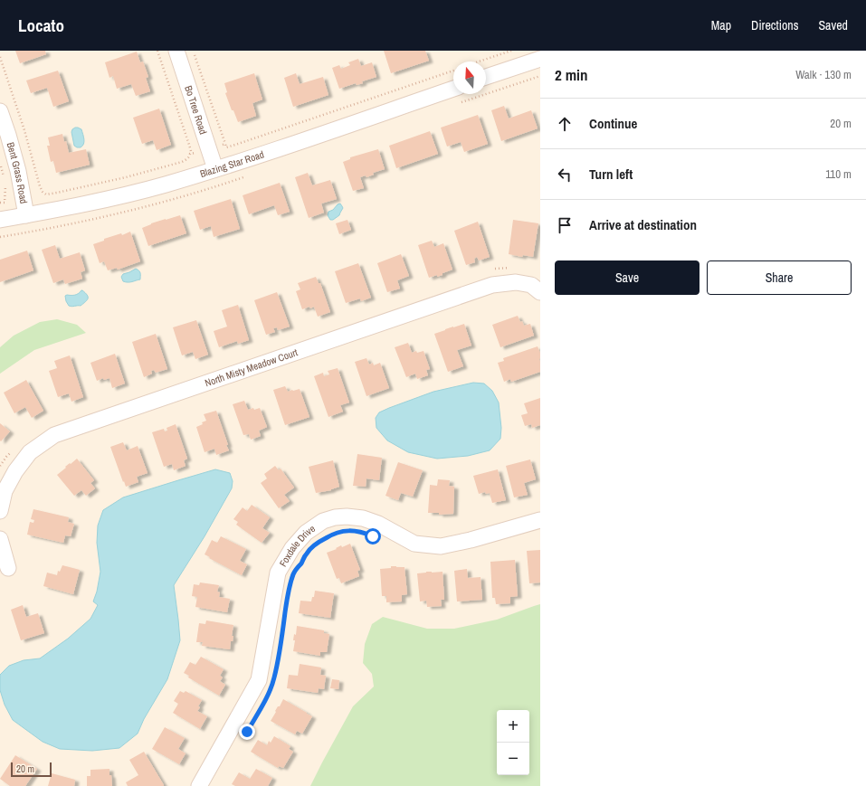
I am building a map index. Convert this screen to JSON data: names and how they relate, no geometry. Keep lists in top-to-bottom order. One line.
{"streets":{"street":["Bo Tree Road","Blazing Star Road","Bent Grass Road","North Misty Meadow Court","Foxdale Drive"]},"crossings":[["Bo Tree Road","Blazing Star Road"],["Blazing Star Road","Bent Grass Road"]],"scale_bar":"20 m","north":"top","page":{"header":"Locato","nav":["Map","Directions","Saved"],"heading":["2 min","Walk · 130 m"],"list":[["Continue","20 m"],["Turn left","110 m"],"Arrive at destination"],"buttons":["Save","Share"],"map_buttons":["+","−"],"scale":"20 m"}}
